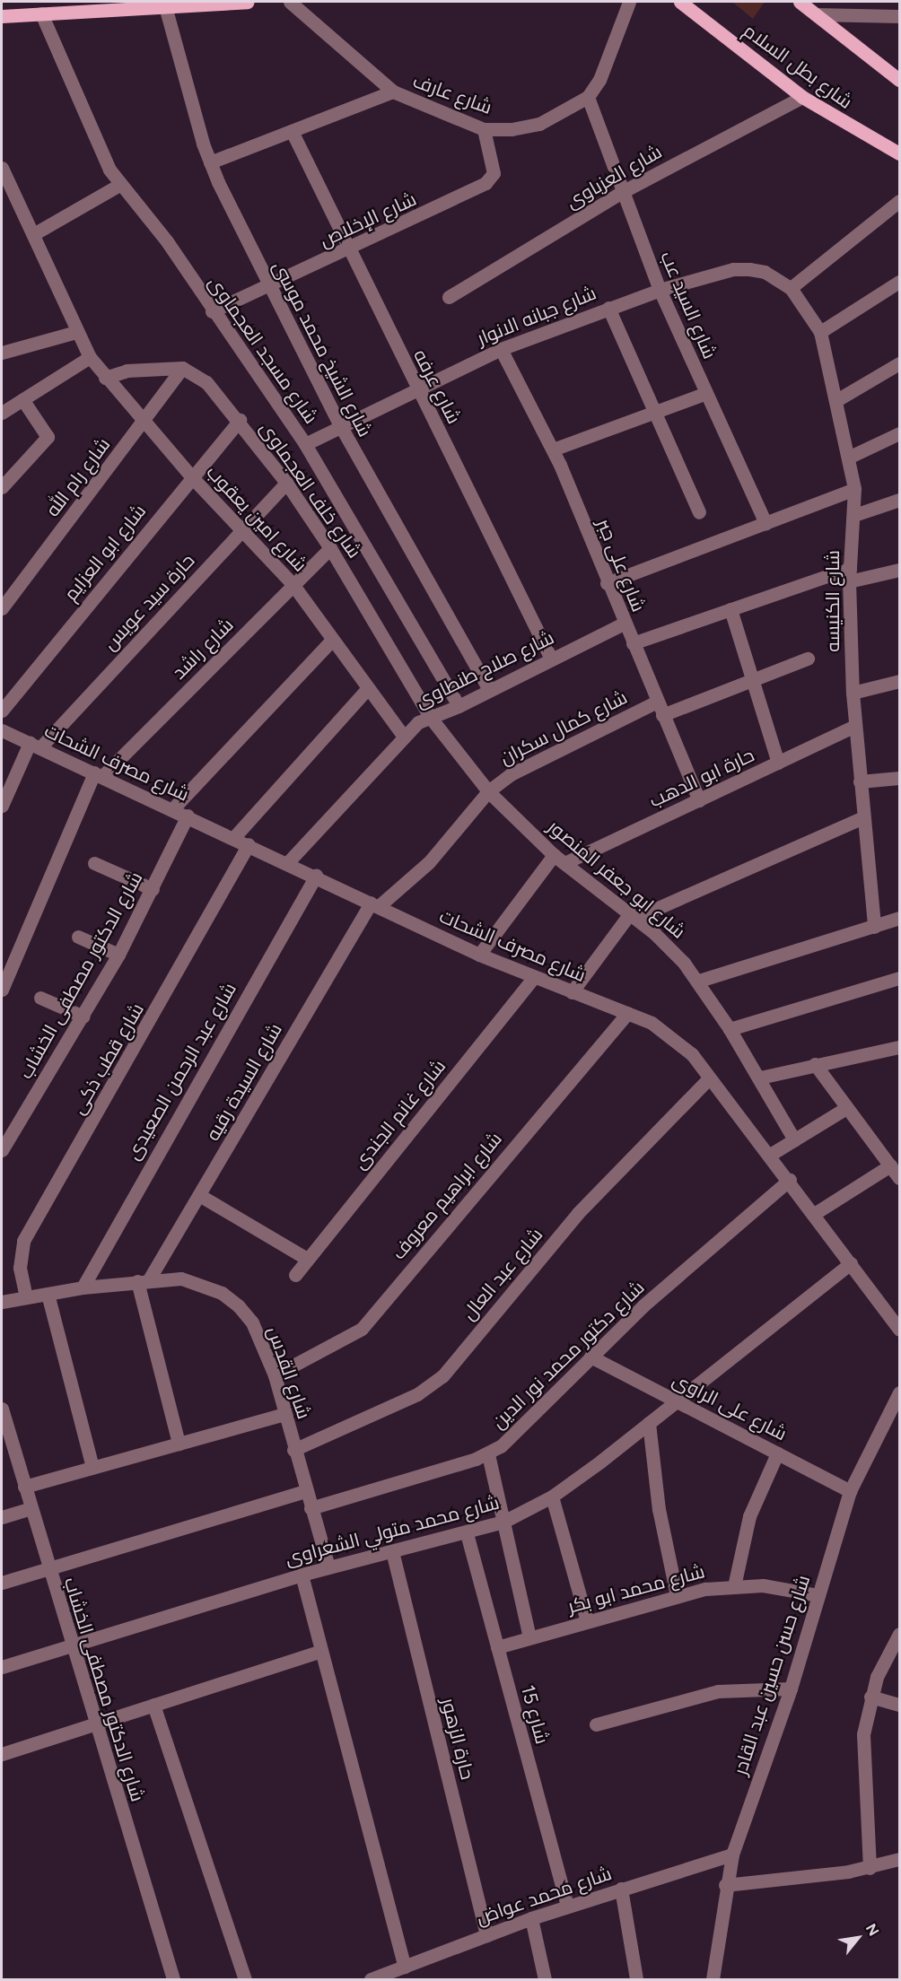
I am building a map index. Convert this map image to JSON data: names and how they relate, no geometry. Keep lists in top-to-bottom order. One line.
{"streets":{"main road":["شارع بطل السلام"],"street":["شارع عارف","شارع العزباوى","شارع الإخلاص","شارع السيد عب","شارع جبانه الانوار","شارع الشيخ محمد موسى","شارع مسجد العجماوى","شارع عرفه","شارع رام الله","شارع خلف العجماوى","شارع امين يعقوب","شارع ابو العزايم","شارع على جبر","شارع الكنيسه","حارة سيد عويس","شارع راشد","شارع صلاح طنطاوى","شارع كمال سكران","شارع مصرف الشحات","حارة ابو الدهب","شارع ابو جعفر المنصور","شارع الدكتور مصطفى الخشاب","شارع قطب ذكى","شارع عبد الرحمن الصعيدى","شارع السيدة رقيه","شارع غانم الجندى","شارع ابراهيم معروف","شارع عبد العال","شارع دكتور محمد نور الدين","شارع القدس","شارع على الراوى","شارع محمد متولي الشعراوى","شارع محمد ابو بكر","شارع حسن حسين عبد القادر","شارع 15","حارة الزهور","شارع محمد عواض"]},"crossings":[["شارع بطل السلام","شارع العزباوى"],["شارع عارف","شارع الإخلاص"],["شارع عارف","شارع السيد عب"],["شارع العزباوى","شارع السيد عب"],["شارع الإخلاص","شارع الشيخ محمد موسى"],["شارع الإخلاص","شارع مسجد العجماوى"],["شارع الإخلاص","شارع عرفه"],["شارع السيد عب","شارع جبانه الانوار"],["شارع جبانه الانوار","شارع الشيخ محمد موسى"],["شارع جبانه الانوار","شارع مسجد العجماوى"],["شارع جبانه الانوار","شارع عرفه"],["شارع جبانه الانوار","شارع على جبر"],["شارع جبانه الانوار","شارع الكنيسه"],["شارع الشيخ محمد موسى","شارع صلاح طنطاوى"],["شارع مسجد العجماوى","شارع صلاح طنطاوى"],["شارع عرفه","شارع صلاح طنطاوى"],["شارع رام الله","شارع خلف العجماوى"],["شارع رام الله","شارع امين يعقوب"],["شارع خلف العجماوى","شارع ابو العزايم"],["شارع خلف العجماوى","حارة سيد عويس"],["شارع خلف العجماوى","شارع راشد"],["شارع خلف العجماوى","شارع صلاح طنطاوى"],["شارع خلف العجماوى","شارع ابو جعفر المنصور"],["شارع امين يعقوب","شارع ابو العزايم"],["شارع امين يعقوب","حارة سيد عويس"],["شارع امين يعقوب","شارع راشد"],["شارع امين يعقوب","شارع صلاح طنطاوى"],["شارع على جبر","شارع صلاح طنطاوى"],["شارع على جبر","شارع كمال سكران"],["شارع على جبر","حارة ابو الدهب"],["شارع الكنيسه","حارة ابو الدهب"],["حارة سيد عويس","شارع مصرف الشحات"],["شارع راشد","شارع مصرف الشحات"],["شارع صلاح طنطاوى","شارع مصرف الشحات"],["شارع صلاح طنطاوى","شارع ابو جعفر المنصور"],["شارع كمال سكران","شارع مصرف الشحات"],["شارع كمال سكران","شارع ابو جعفر المنصور"],["شارع كمال سكران","شارع السيدة رقيه"],["شارع مصرف الشحات","شارع الدكتور مصطفى الخشاب"],["شارع مصرف الشحات","شارع قطب ذكى"],["شارع مصرف الشحات","شارع عبد الرحمن الصعيدى"],["شارع مصرف الشحات","شارع السيدة رقيه"],["شارع مصرف الشحات","شارع غانم الجندى"],["شارع مصرف الشحات","شارع ابراهيم معروف"],["شارع مصرف الشحات","شارع عبد العال"],["شارع مصرف الشحات","شارع دكتور محمد نور الدين"],["شارع مصرف الشحات","شارع محمد متولي الشعراوى"],["حارة ابو الدهب","شارع ابو جعفر المنصور"],["شارع الدكتور مصطفى الخشاب","شارع محمد متولي الشعراوى"],["شارع قطب ذكى","شارع القدس"],["شارع عبد الرحمن الصعيدى","شارع القدس"],["شارع السيدة رقيه","شارع القدس"],["شارع ابراهيم معروف","شارع القدس"],["شارع عبد العال","شارع القدس"],["شارع دكتور محمد نور الدين","شارع القدس"],["شارع دكتور محمد نور الدين","شارع على الراوى"],["شارع القدس","شارع محمد متولي الشعراوى"],["شارع على الراوى","شارع محمد متولي الشعراوى"],["شارع على الراوى","شارع حسن حسين عبد القادر"],["شارع محمد متولي الشعراوى","شارع 15"],["شارع محمد متولي الشعراوى","حارة الزهور"],["شارع محمد ابو بكر","شارع حسن حسين عبد القادر"],["شارع محمد ابو بكر","شارع 15"],["شارع حسن حسين عبد القادر","شارع محمد عواض"],["شارع 15","شارع محمد عواض"],["حارة الزهور","شارع محمد عواض"]],"north":"top right"}
